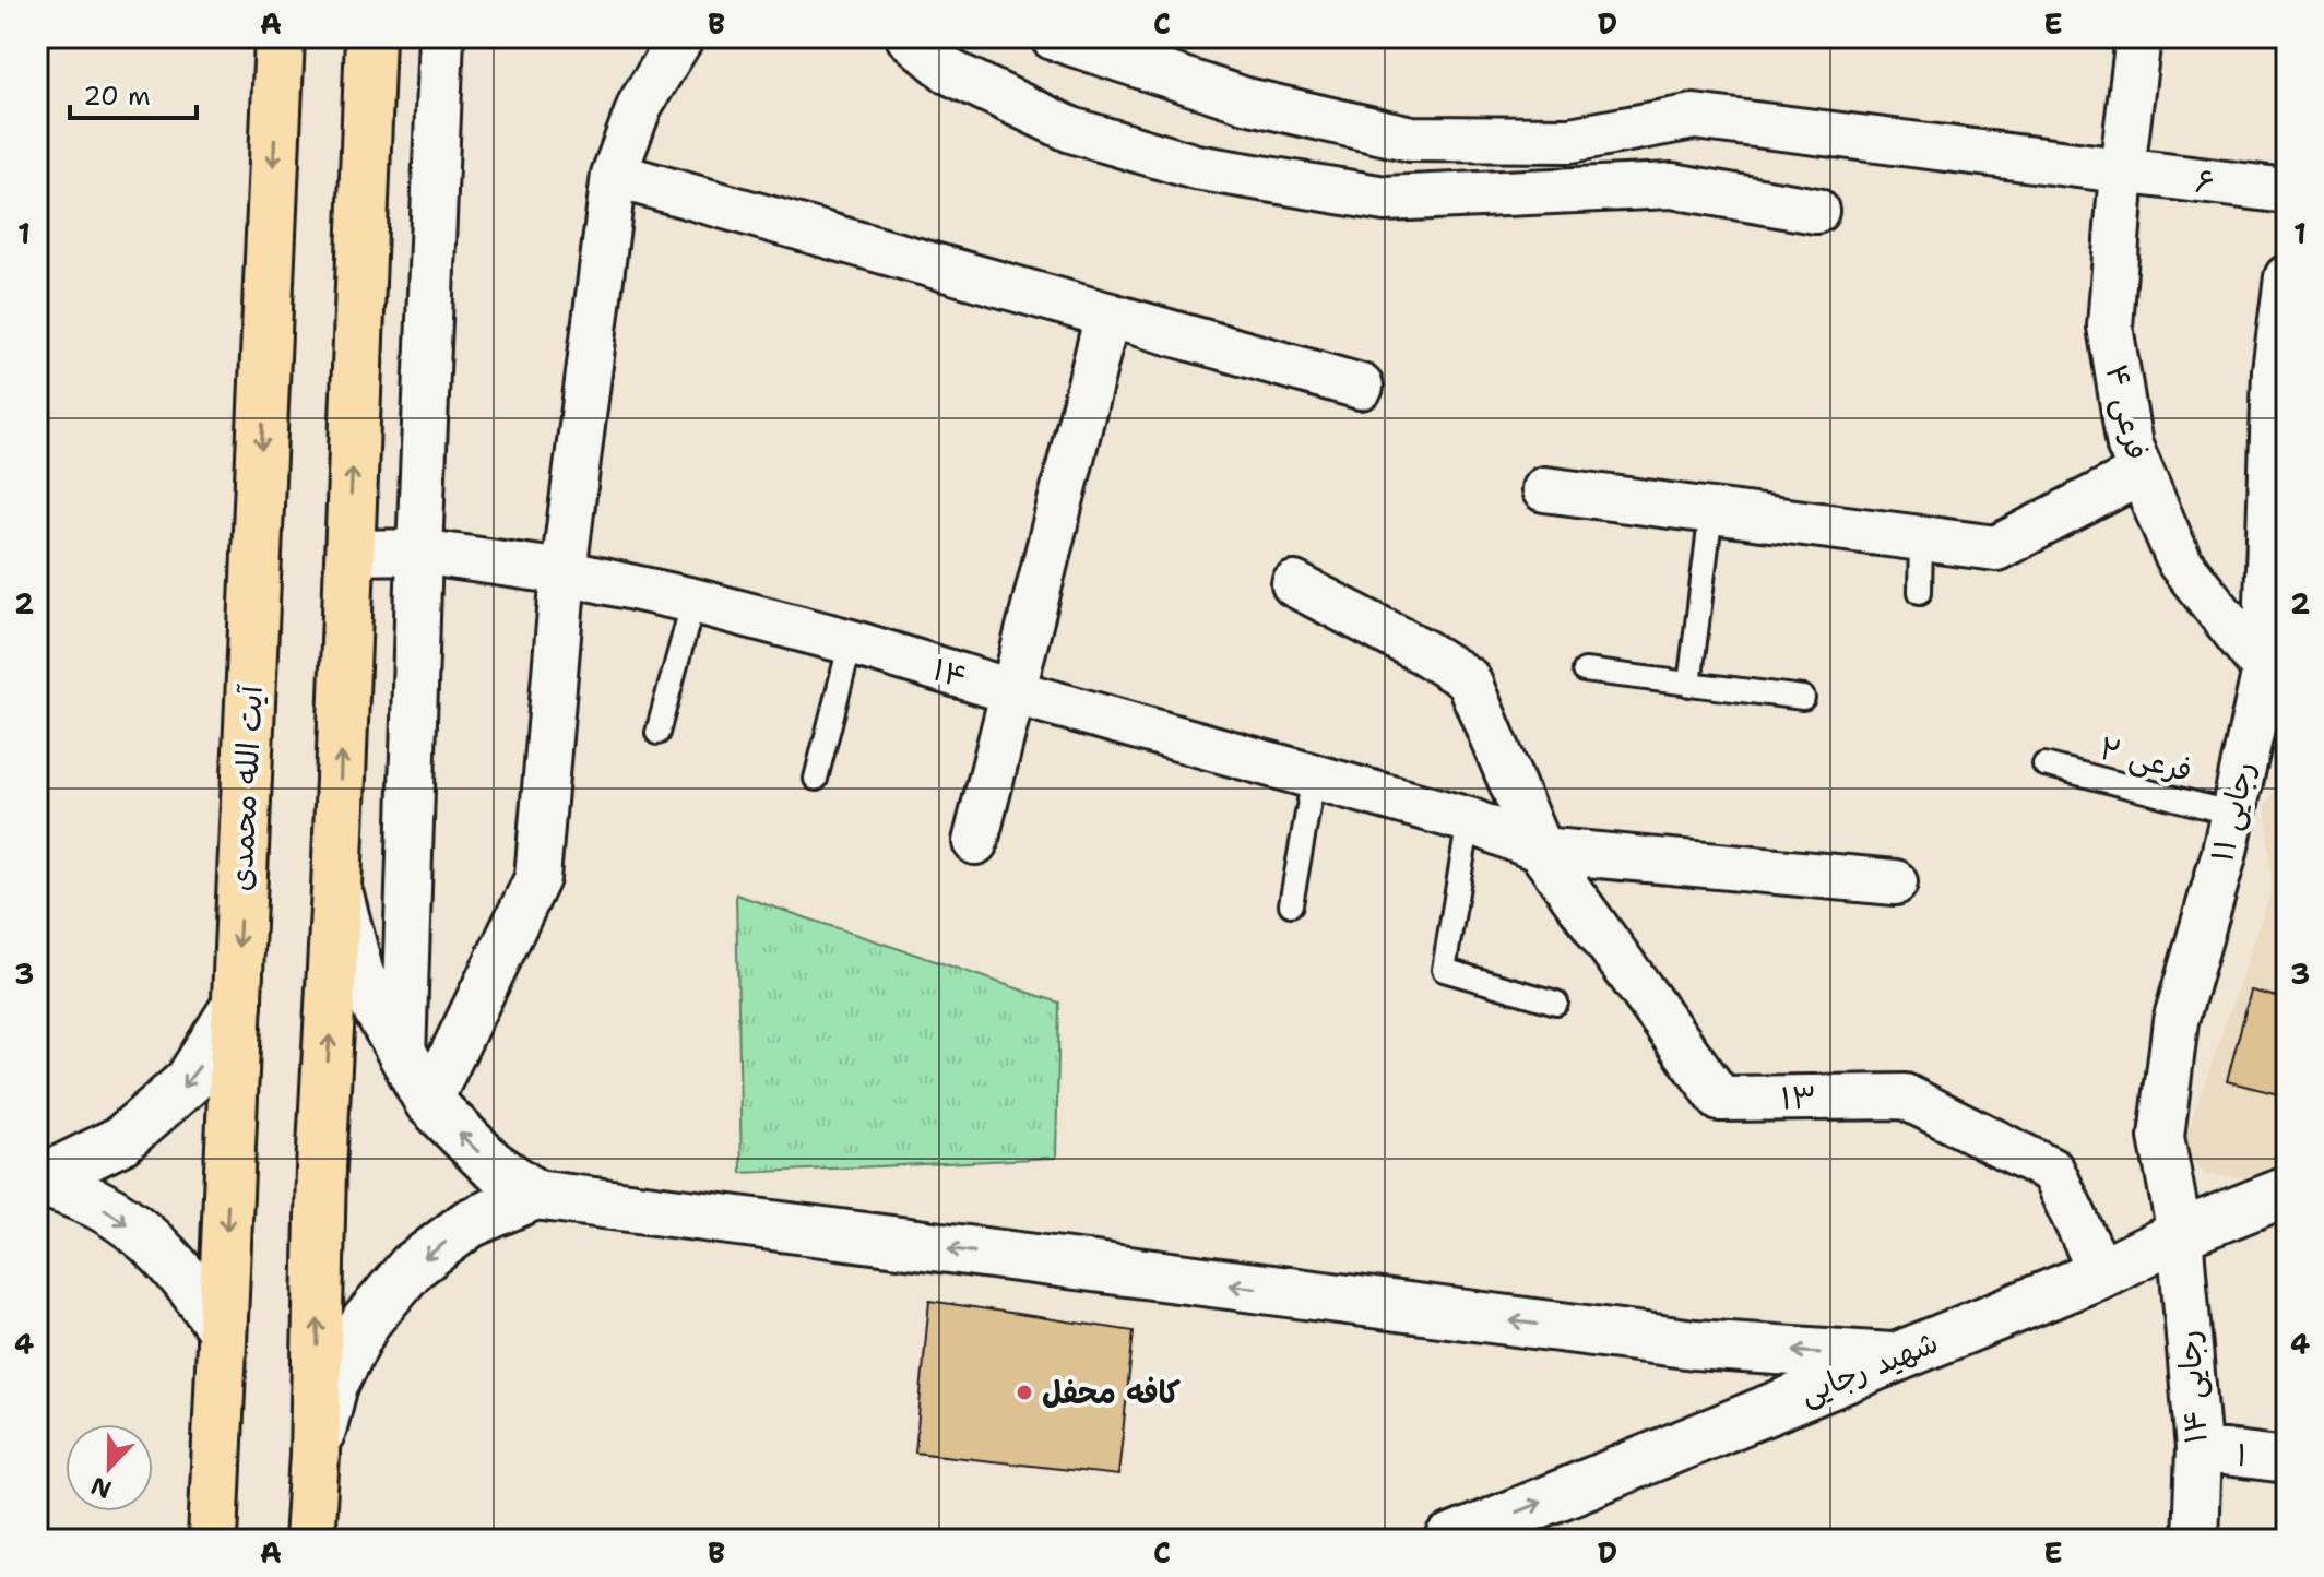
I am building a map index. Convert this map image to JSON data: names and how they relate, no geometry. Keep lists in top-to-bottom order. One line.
{"streets":{"highway":["آیت الله محمدی"],"street":["۶","فرعی ۴","۱۴","رجایی ۱۱","۱۳","شهید رجایی","رجایی ۱۴","۱"],"lane":["فرعی ۲"]},"crossings":[["۶","فرعی ۴"],["فرعی ۴","رجایی ۱۱"],["۱۴","۱۳"],["فرعی ۲","رجایی ۱۱"],["رجایی ۱۱","شهید رجایی"],["رجایی ۱۱","رجایی ۱۴"],["۱۳","شهید رجایی"],["شهید رجایی","رجایی ۱۴"],["رجایی ۱۴","۱"]],"one_way":["شهید رجایی"],"places":["کافه محفل"],"scale_bar":"20 m","north":"bottom","grid":{"columns":["A","B","C","D","E"],"rows":["1","2","3","4"]}}
